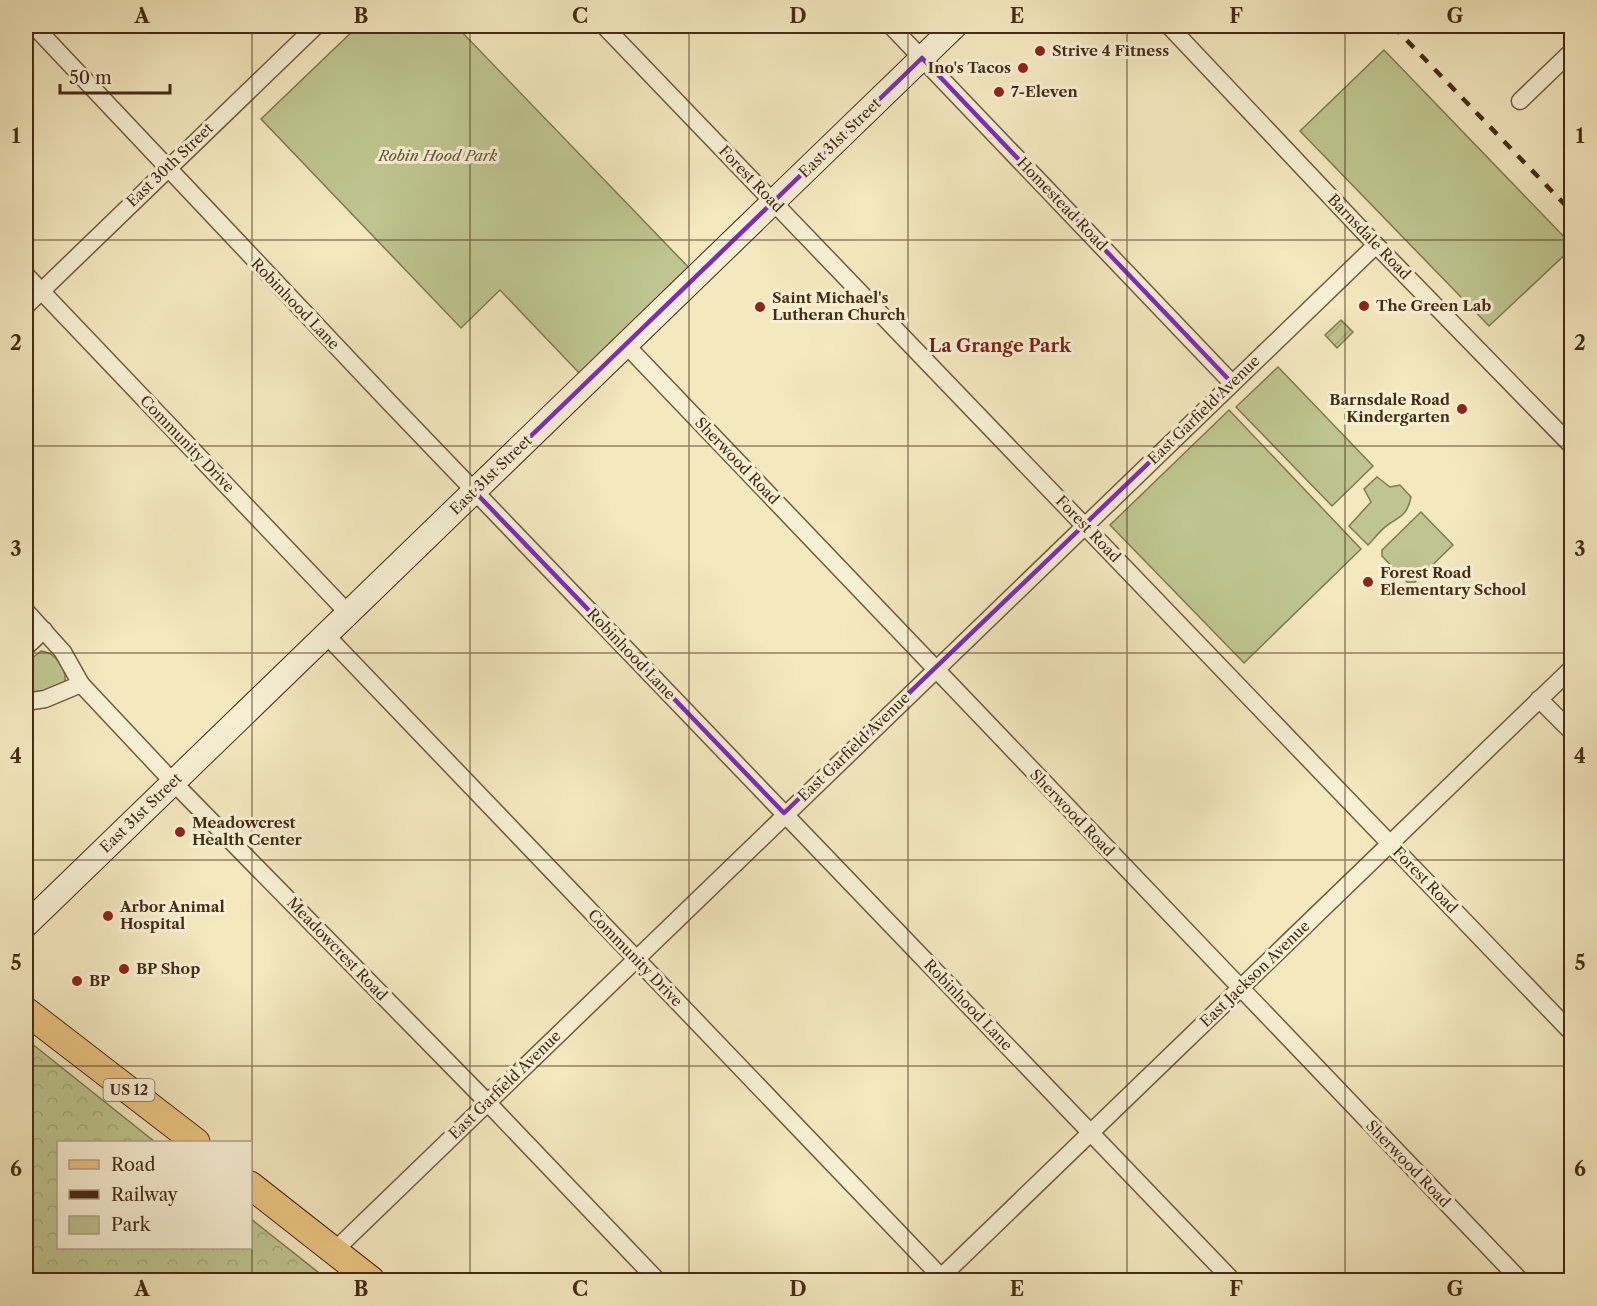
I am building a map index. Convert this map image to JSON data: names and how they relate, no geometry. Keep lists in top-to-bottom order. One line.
{"streets":{"main road":["East 31st Street","US 12"],"street":["East 30th Street","Forest Road","Homestead Road","Barnsdale Road","Robinhood Lane","East Garfield Avenue","Community Drive","Sherwood Road","Meadowcrest Road","East Jackson Avenue"]},"crossings":[["East 31st Street","Forest Road"],["East 31st Street","Homestead Road"],["East 31st Street","Robinhood Lane"],["East 31st Street","Community Drive"],["East 31st Street","Sherwood Road"],["East 31st Street","Meadowcrest Road"],["East 30th Street","Robinhood Lane"],["East 30th Street","Community Drive"],["Forest Road","East Garfield Avenue"],["Forest Road","East Jackson Avenue"],["Homestead Road","East Garfield Avenue"],["Barnsdale Road","East Garfield Avenue"],["Robinhood Lane","East Garfield Avenue"],["Robinhood Lane","East Jackson Avenue"],["East Garfield Avenue","Community Drive"],["East Garfield Avenue","Sherwood Road"],["East Garfield Avenue","Meadowcrest Road"],["Community Drive","East Jackson Avenue"],["Sherwood Road","East Jackson Avenue"]],"districts":["La Grange Park"],"parks":["Robin Hood Park"],"places":["Strive 4 Fitness","Ino's Tacos","7-Eleven","The Green Lab","Saint Michael's Lutheran Church","Barnsdale Road Kindergarten","Forest Road Elementary School","Meadowcrest Health Center","Arbor Animal Hospital","BP Shop","BP"],"legend":["Road","Railway","Park"],"scale_bar":"50 m","grid":{"columns":["A","B","C","D","E","F","G"],"rows":["1","2","3","4","5","6"]}}
